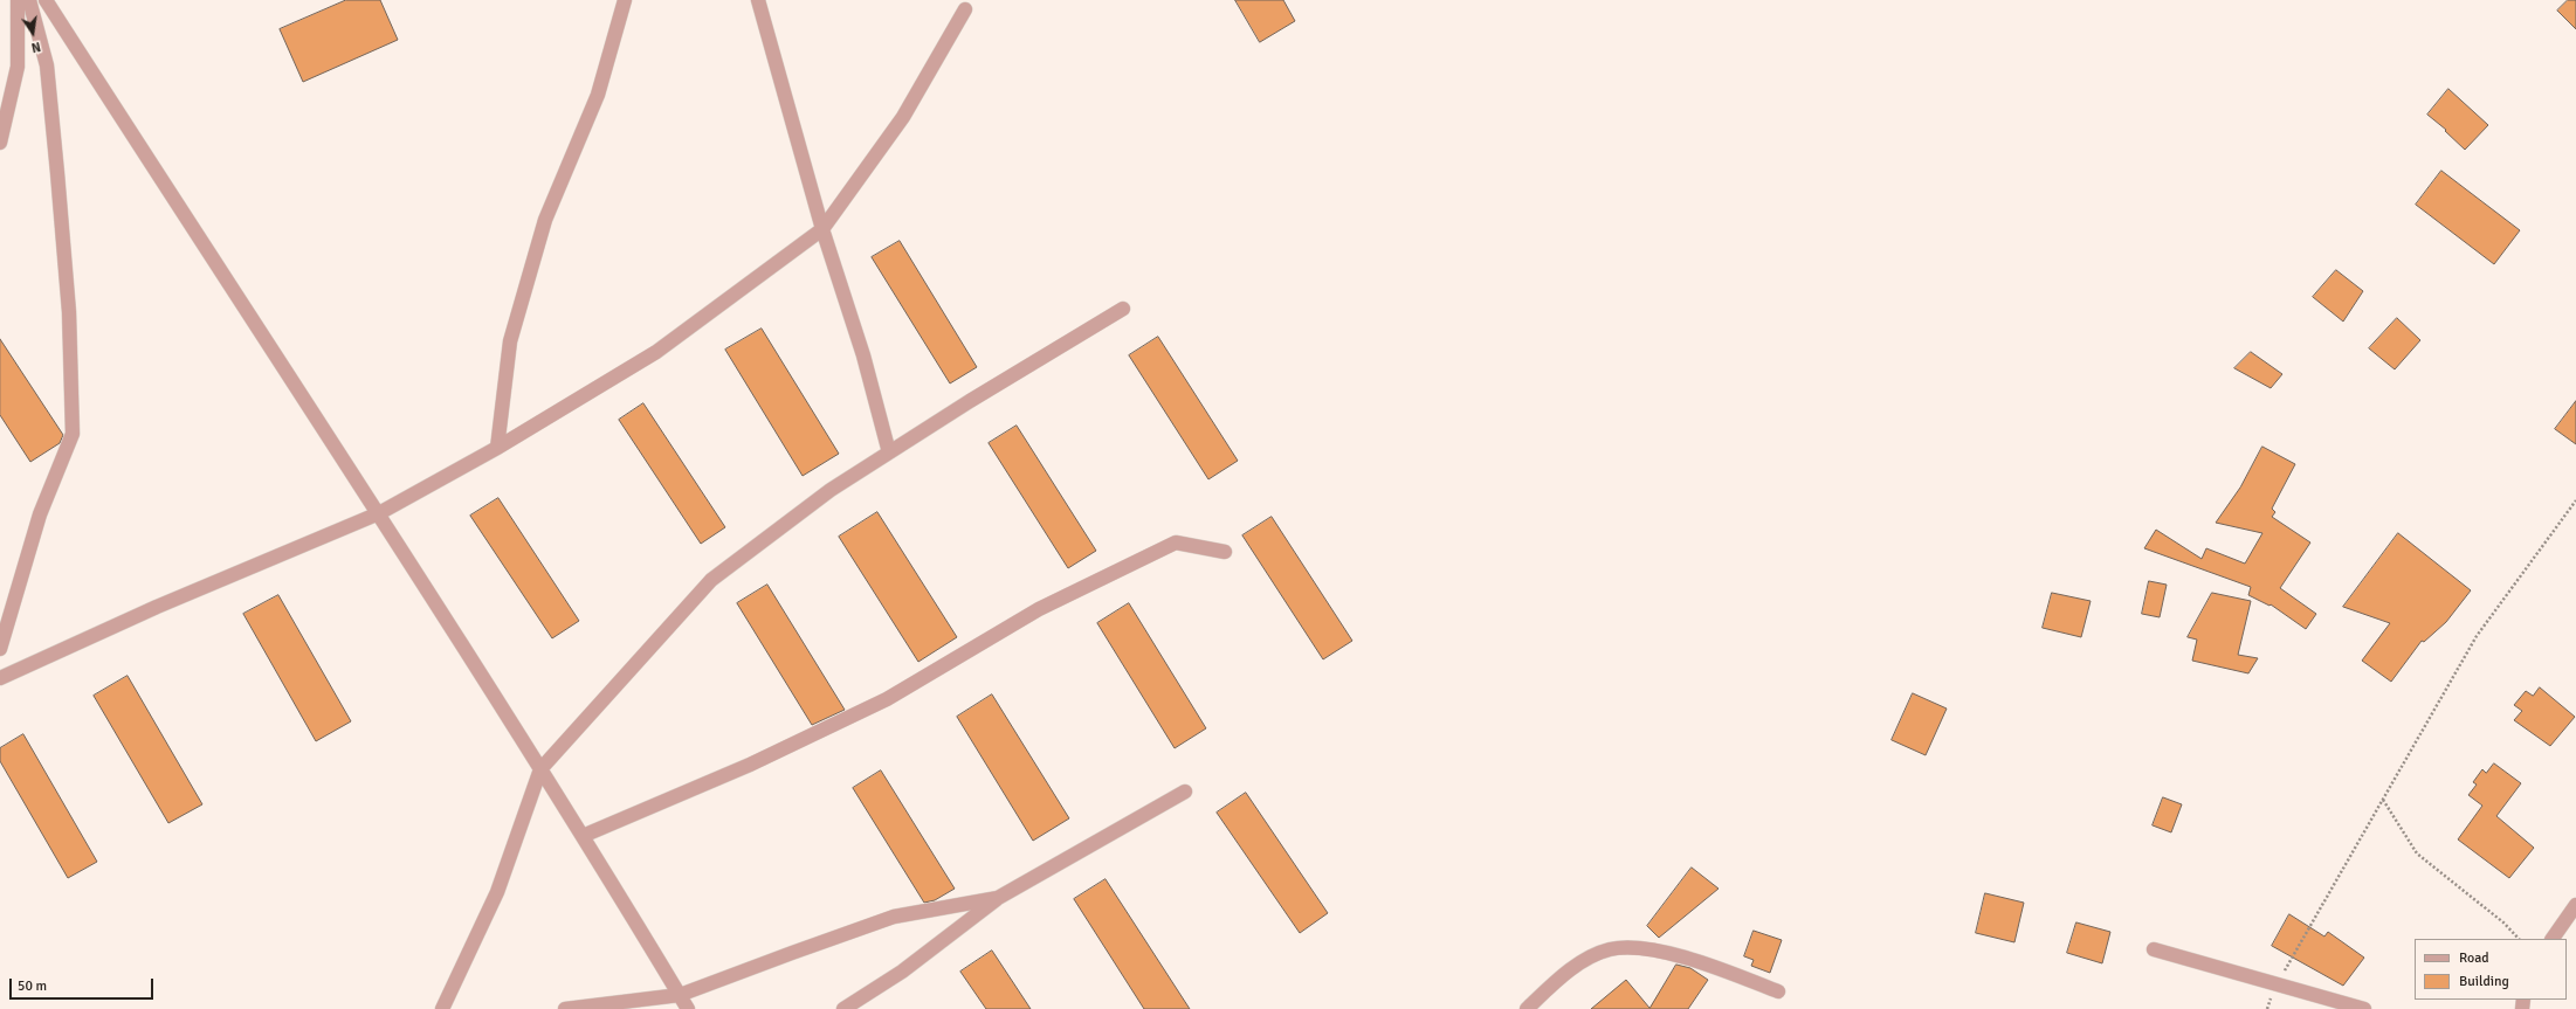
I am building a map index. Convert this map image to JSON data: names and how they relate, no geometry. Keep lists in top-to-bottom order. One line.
{"legend":["Road","Building"],"scale_bar":"50 m","north":"bottom"}
